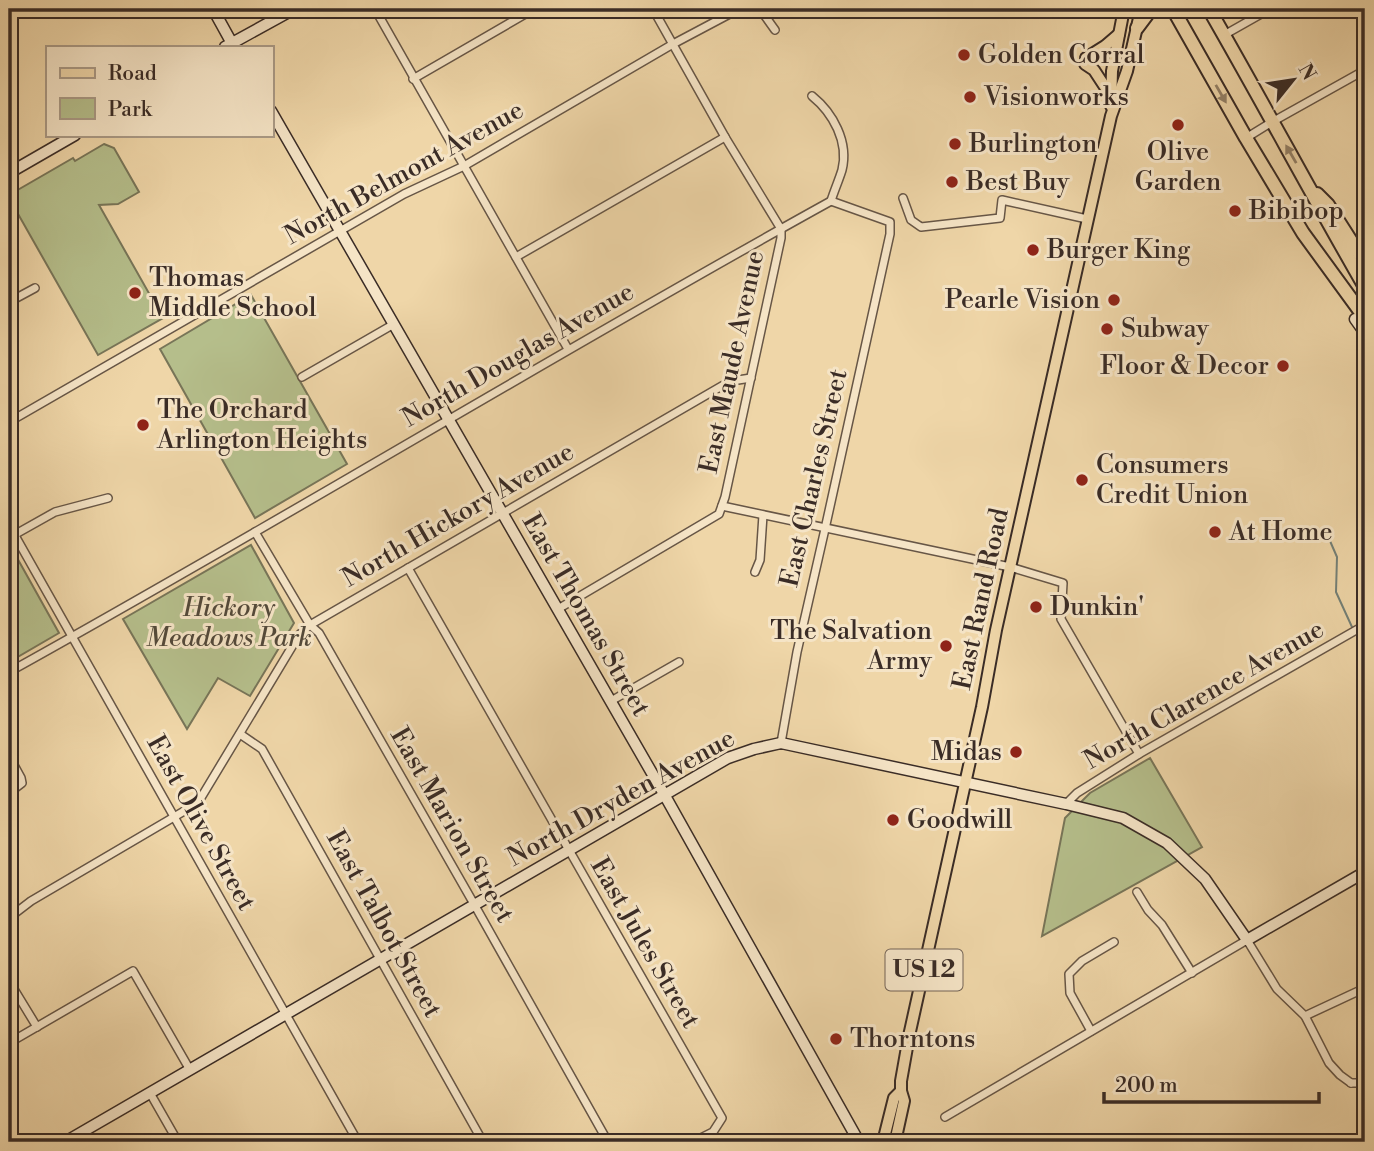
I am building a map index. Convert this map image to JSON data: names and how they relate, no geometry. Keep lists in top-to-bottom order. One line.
{"streets":{"main road":["East Rand Road","US 12"],"street":["North Belmont Avenue","North Douglas Avenue","East Maude Avenue","East Charles Street","North Hickory Avenue","East Thomas Street","North Clarence Avenue","North Dryden Avenue","East Olive Street","East Marion Street","East Talbot Street","East Jules Street"]},"crossings":[["North Belmont Avenue","East Maude Avenue"],["North Belmont Avenue","East Thomas Street"],["North Douglas Avenue","East Maude Avenue"],["North Douglas Avenue","East Charles Street"],["North Douglas Avenue","East Thomas Street"],["North Douglas Avenue","East Olive Street"],["North Douglas Avenue","East Marion Street"],["East Maude Avenue","North Hickory Avenue"],["East Charles Street","North Dryden Avenue"],["North Hickory Avenue","East Thomas Street"],["North Hickory Avenue","East Olive Street"],["North Hickory Avenue","East Marion Street"],["North Hickory Avenue","East Talbot Street"],["North Hickory Avenue","East Jules Street"],["East Rand Road","North Dryden Avenue"],["East Thomas Street","North Dryden Avenue"],["North Clarence Avenue","North Dryden Avenue"],["North Dryden Avenue","East Olive Street"],["North Dryden Avenue","East Marion Street"],["North Dryden Avenue","East Talbot Street"],["North Dryden Avenue","East Jules Street"]],"parks":["Hickory Meadows Park"],"places":["Golden Corral","Visionworks","Olive Garden","Burlington","Best Buy","Bibibop","Burger King","Thomas Middle School","Pearle Vision","Subway","Floor & Decor","The Orchard Arlington Heights","Consumers Credit Union","At Home","Dunkin'","The Salvation Army","Midas","Goodwill","Thorntons"],"legend":["Road","Park"],"scale_bar":"200 m","north":"top right"}
